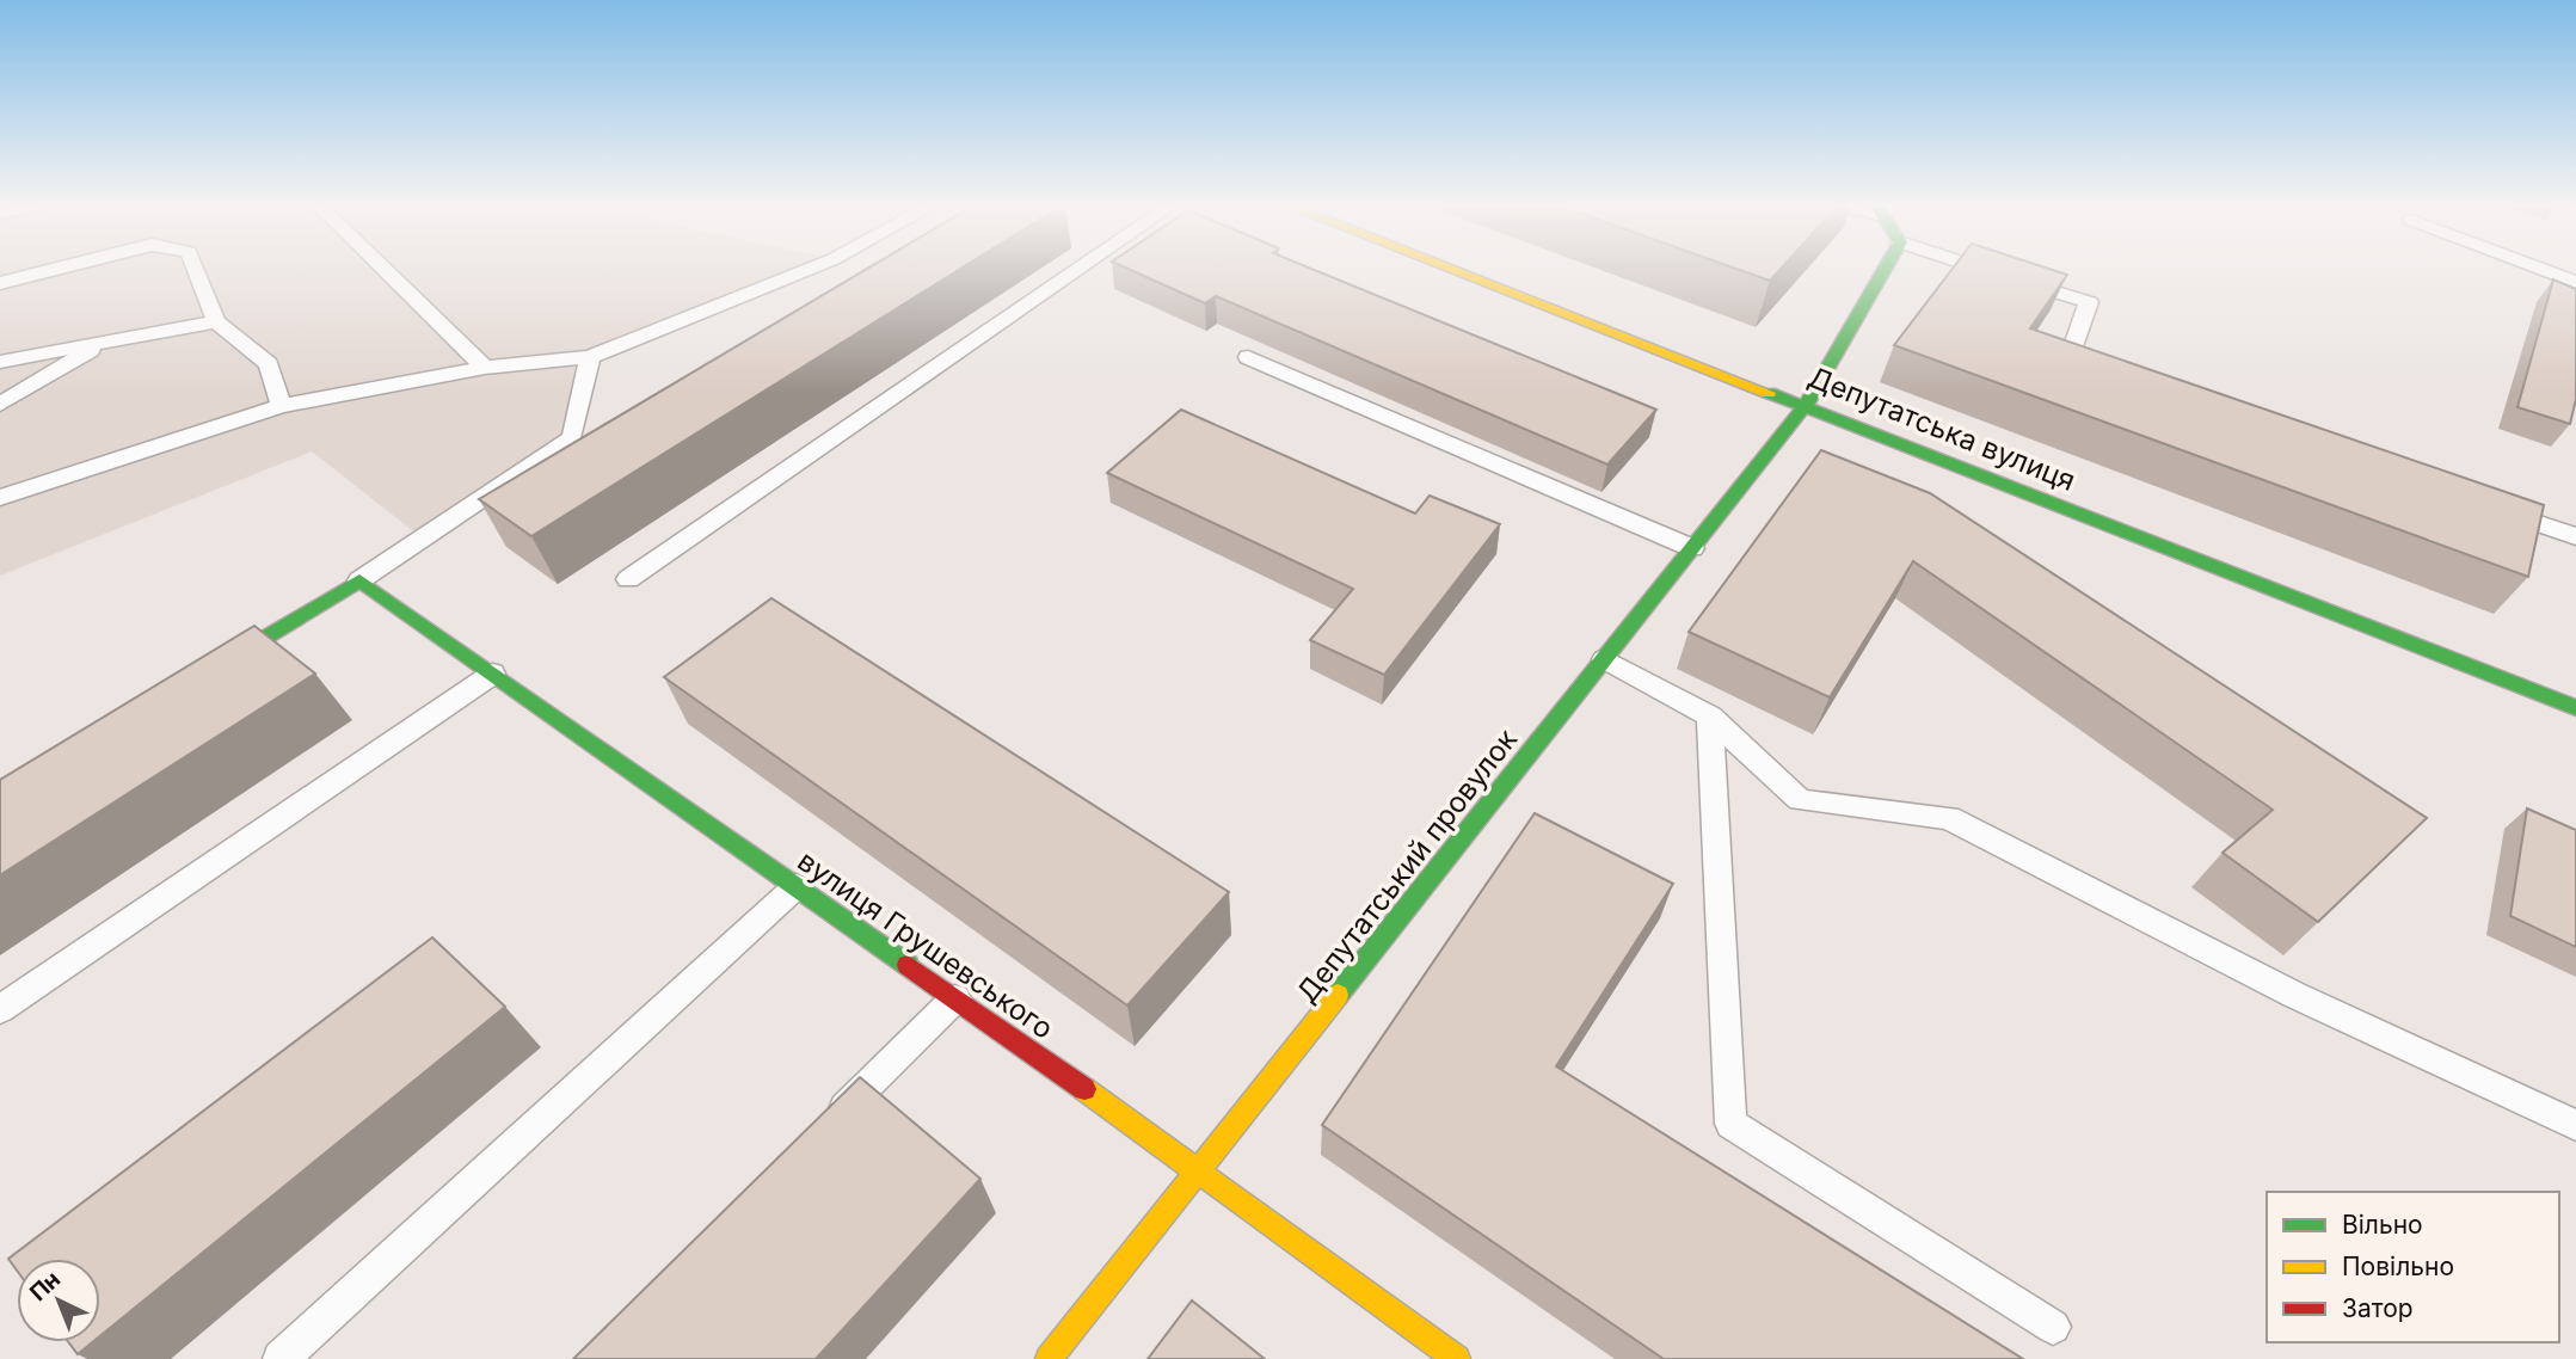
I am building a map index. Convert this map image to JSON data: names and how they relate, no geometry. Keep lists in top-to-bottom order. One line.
{"streets":{"street":["Депутатська вулиця","Депутатський провулок","вулиця Грушевського"]},"crossings":[["Депутатська вулиця","Депутатський провулок"],["Депутатський провулок","вулиця Грушевського"]],"legend":["Вільно","Повільно","Затор"],"north":"top left"}
